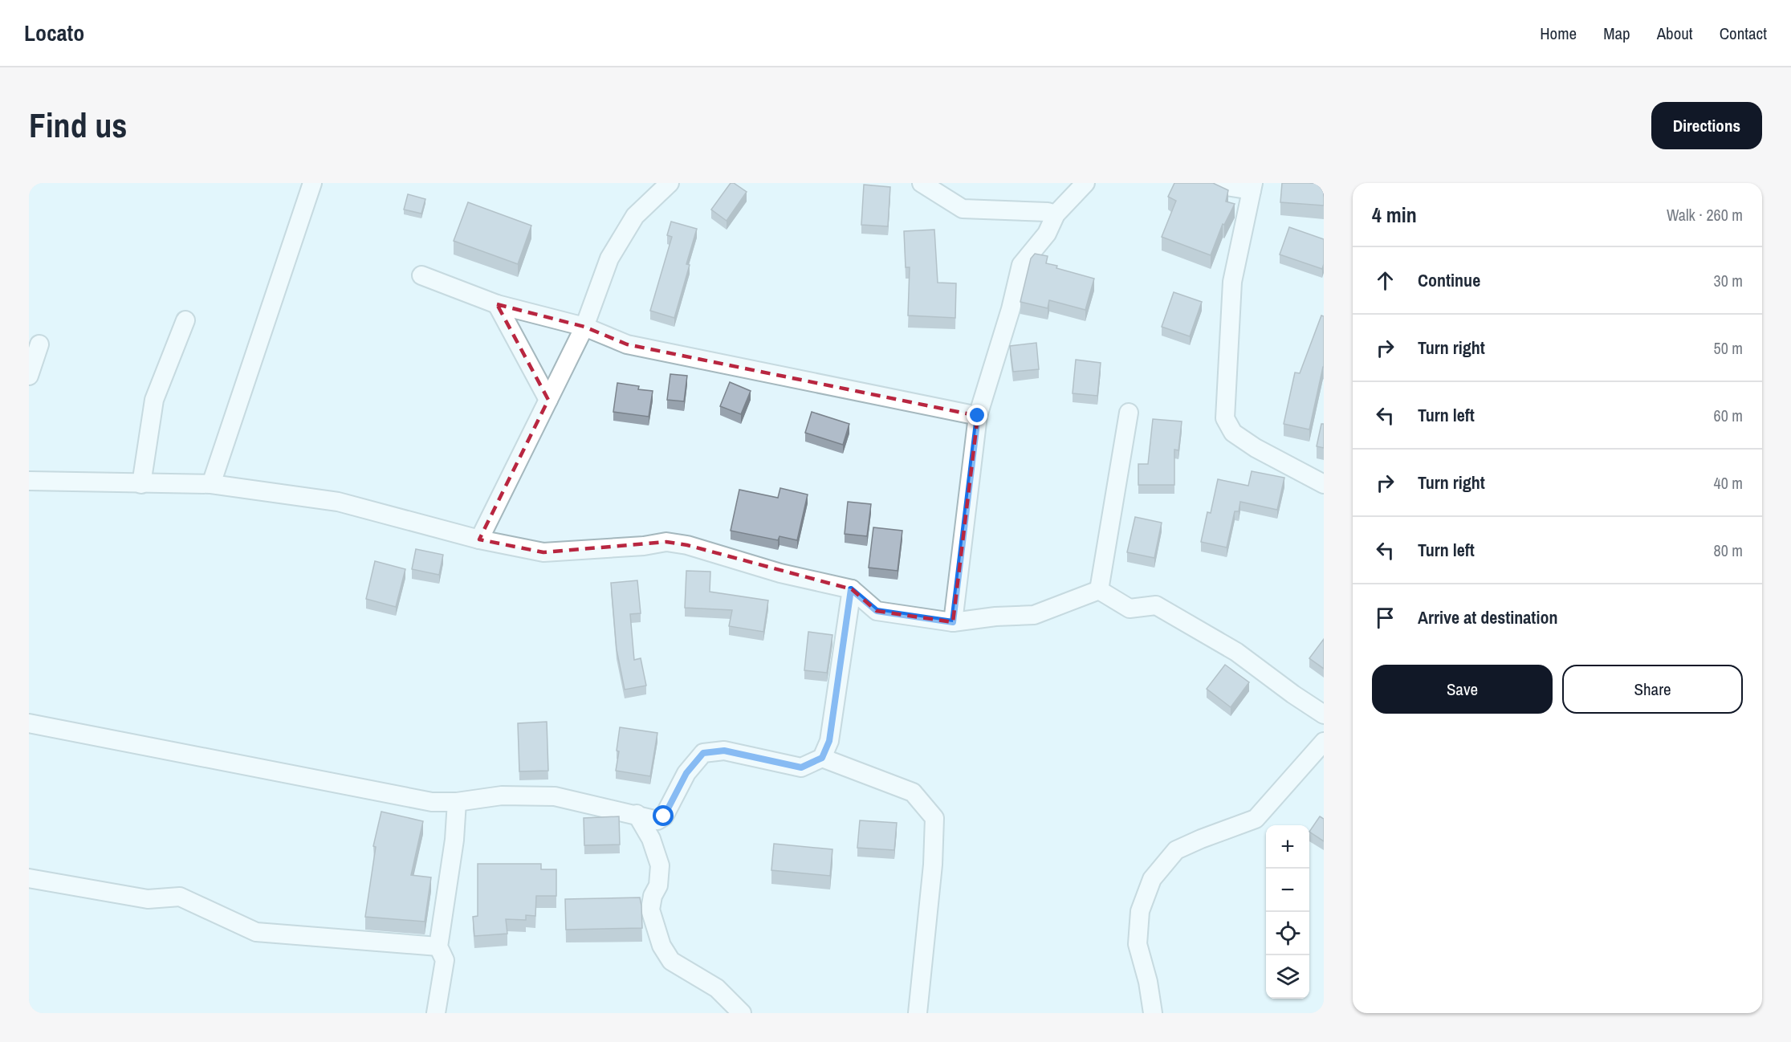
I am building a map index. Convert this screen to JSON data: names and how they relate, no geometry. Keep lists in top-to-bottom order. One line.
{"page":{"header":"Locato","nav":["Home","Map","About","Contact"],"buttons":["Directions",["Save","Share"]],"title":"Find us","heading":["4 min","Walk · 260 m"],"list":[["Continue","30 m"],["Turn right","50 m"],["Turn left","60 m"],["Turn right","40 m"],["Turn left","80 m"],"Arrive at destination"],"map_buttons":["+","−"]}}
